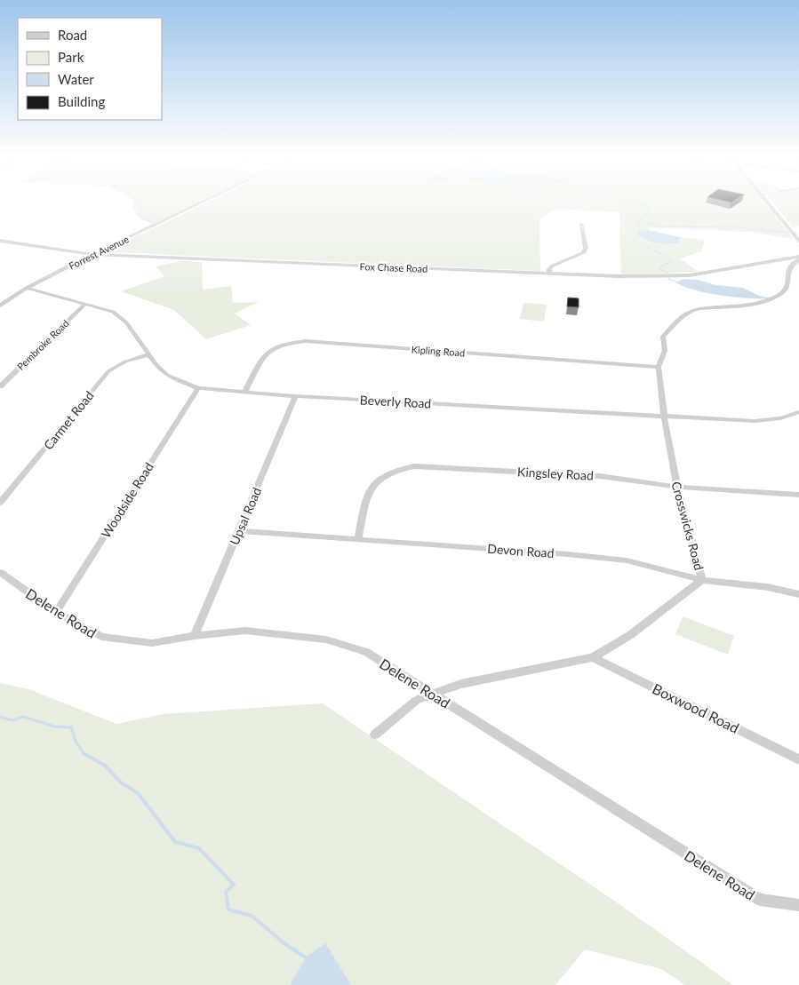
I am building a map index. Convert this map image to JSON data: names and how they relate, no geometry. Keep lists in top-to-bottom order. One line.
{"streets":{"street":["Forrest Avenue","Fox Chase Road","Pembroke Road","Kipling Road","Beverly Road","Carmet Road","Kingsley Road","Woodside Road","Upsal Road","Crosswicks Road","Devon Road","Delene Road","Boxwood Road"]},"crossings":[["Forrest Avenue","Fox Chase Road"],["Forrest Avenue","Beverly Road"],["Fox Chase Road","Crosswicks Road"],["Pembroke Road","Beverly Road"],["Kipling Road","Beverly Road"],["Kipling Road","Crosswicks Road"],["Beverly Road","Carmet Road"],["Beverly Road","Woodside Road"],["Beverly Road","Upsal Road"],["Beverly Road","Crosswicks Road"],["Kingsley Road","Crosswicks Road"],["Kingsley Road","Devon Road"],["Woodside Road","Delene Road"],["Upsal Road","Devon Road"],["Upsal Road","Delene Road"],["Crosswicks Road","Devon Road"],["Crosswicks Road","Delene Road"],["Crosswicks Road","Boxwood Road"]],"legend":["Road","Park","Water","Building"]}
